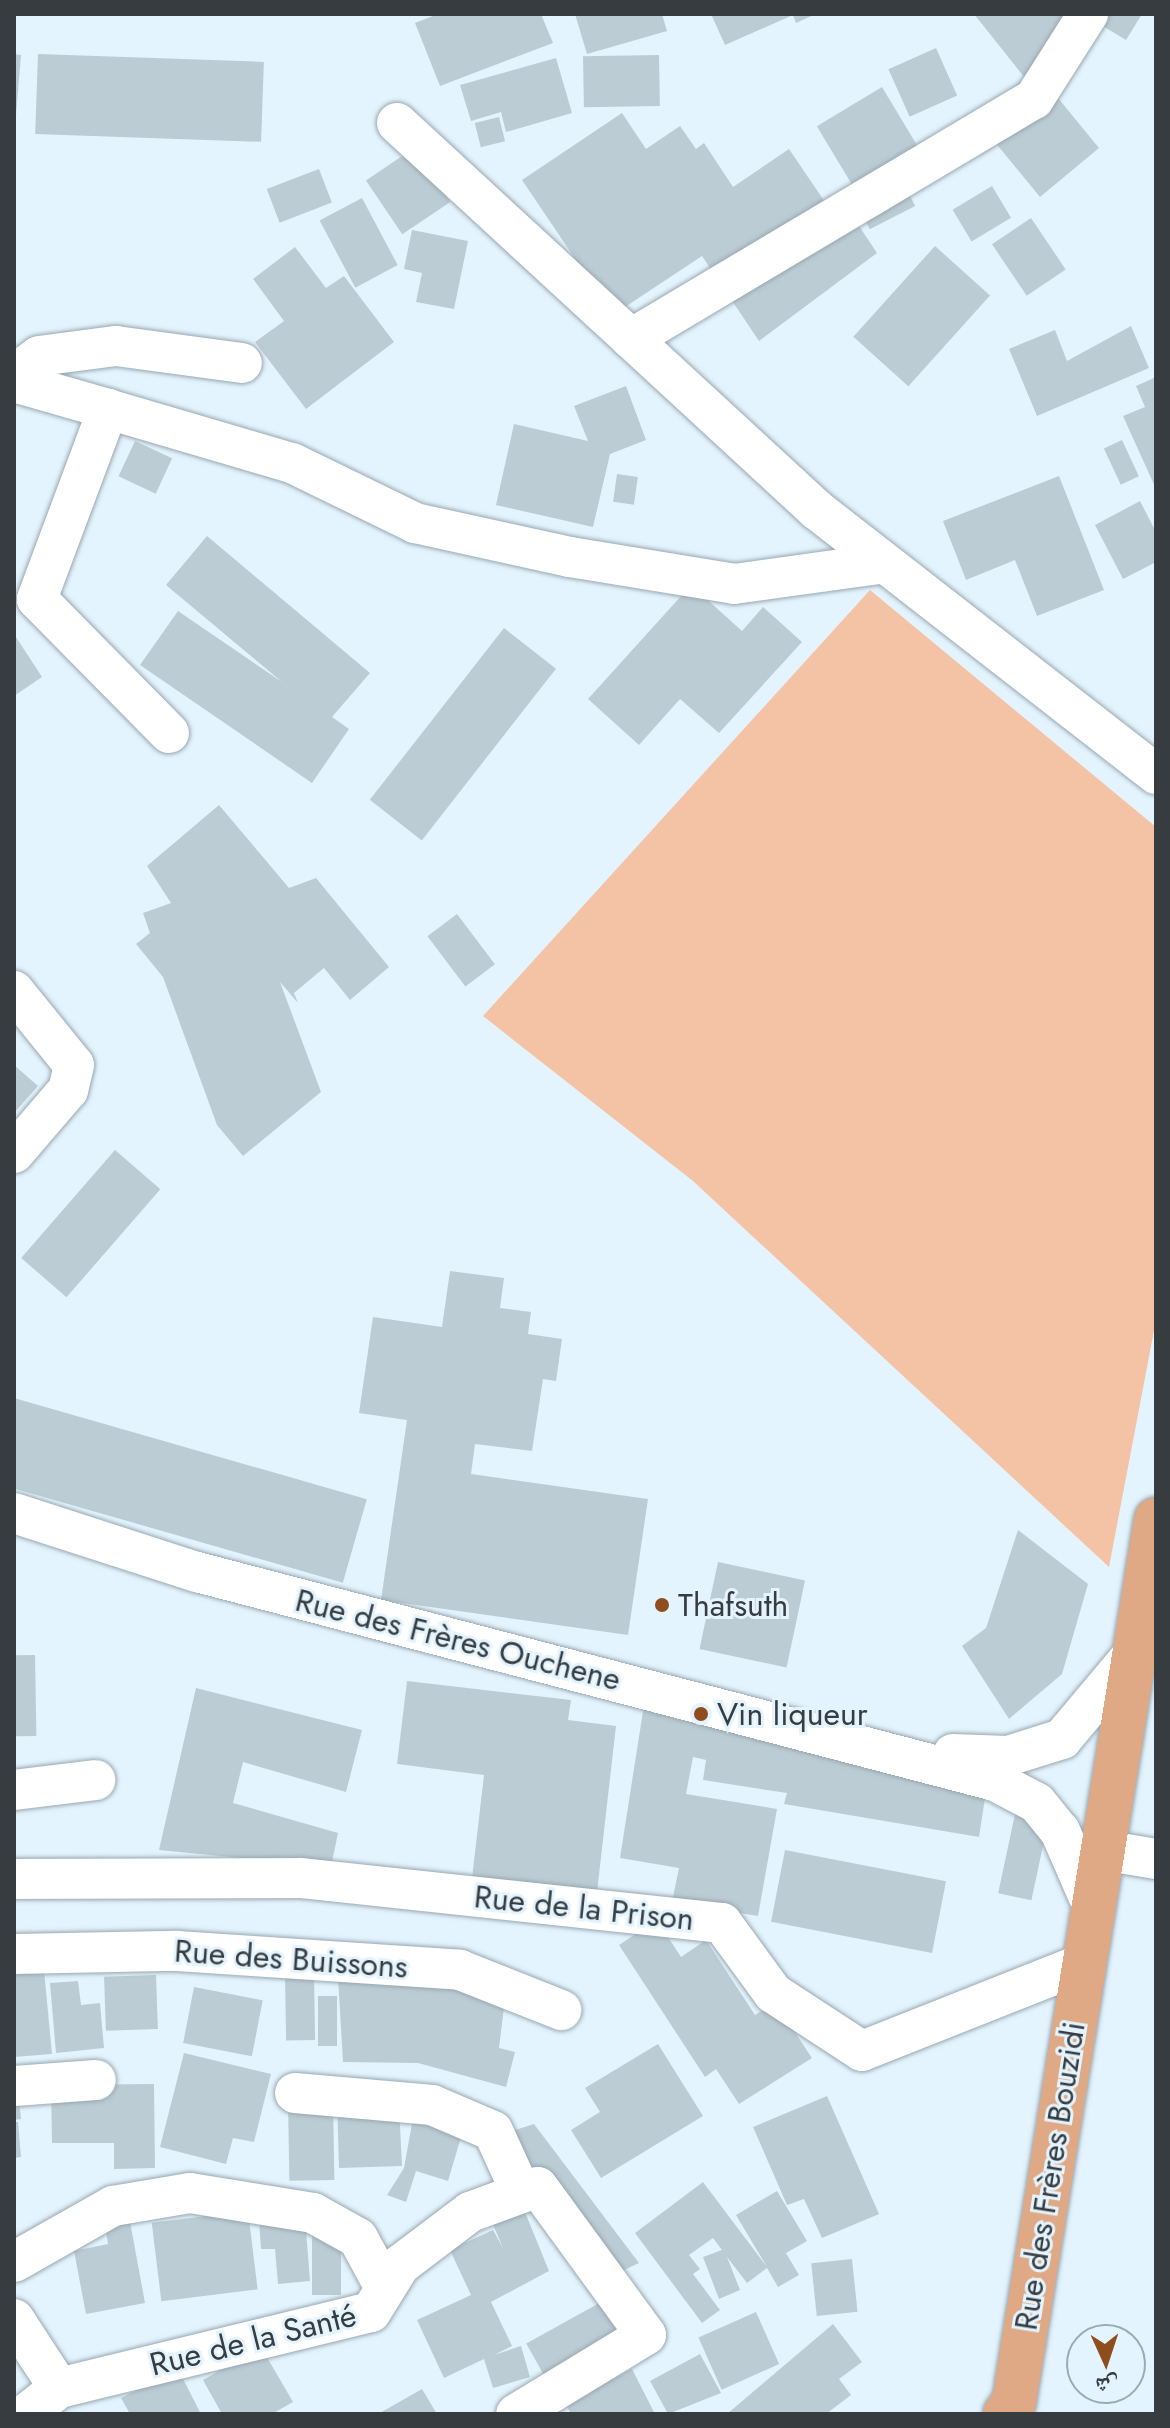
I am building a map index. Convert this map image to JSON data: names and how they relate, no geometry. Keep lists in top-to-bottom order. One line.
{"streets":{"main road":["Rue des Frères Bouzidi"],"street":["Rue des Frères Ouchene","Rue de la Prison","Rue des Buissons","Rue de la Santé"]},"crossings":[["Rue des Frères Ouchene","Rue de la Prison"],["Rue des Frères Ouchene","Rue des Frères Bouzidi"],["Rue de la Prison","Rue des Frères Bouzidi"]],"places":["Thafsuth","Vin liqueur"],"north":"bottom"}
